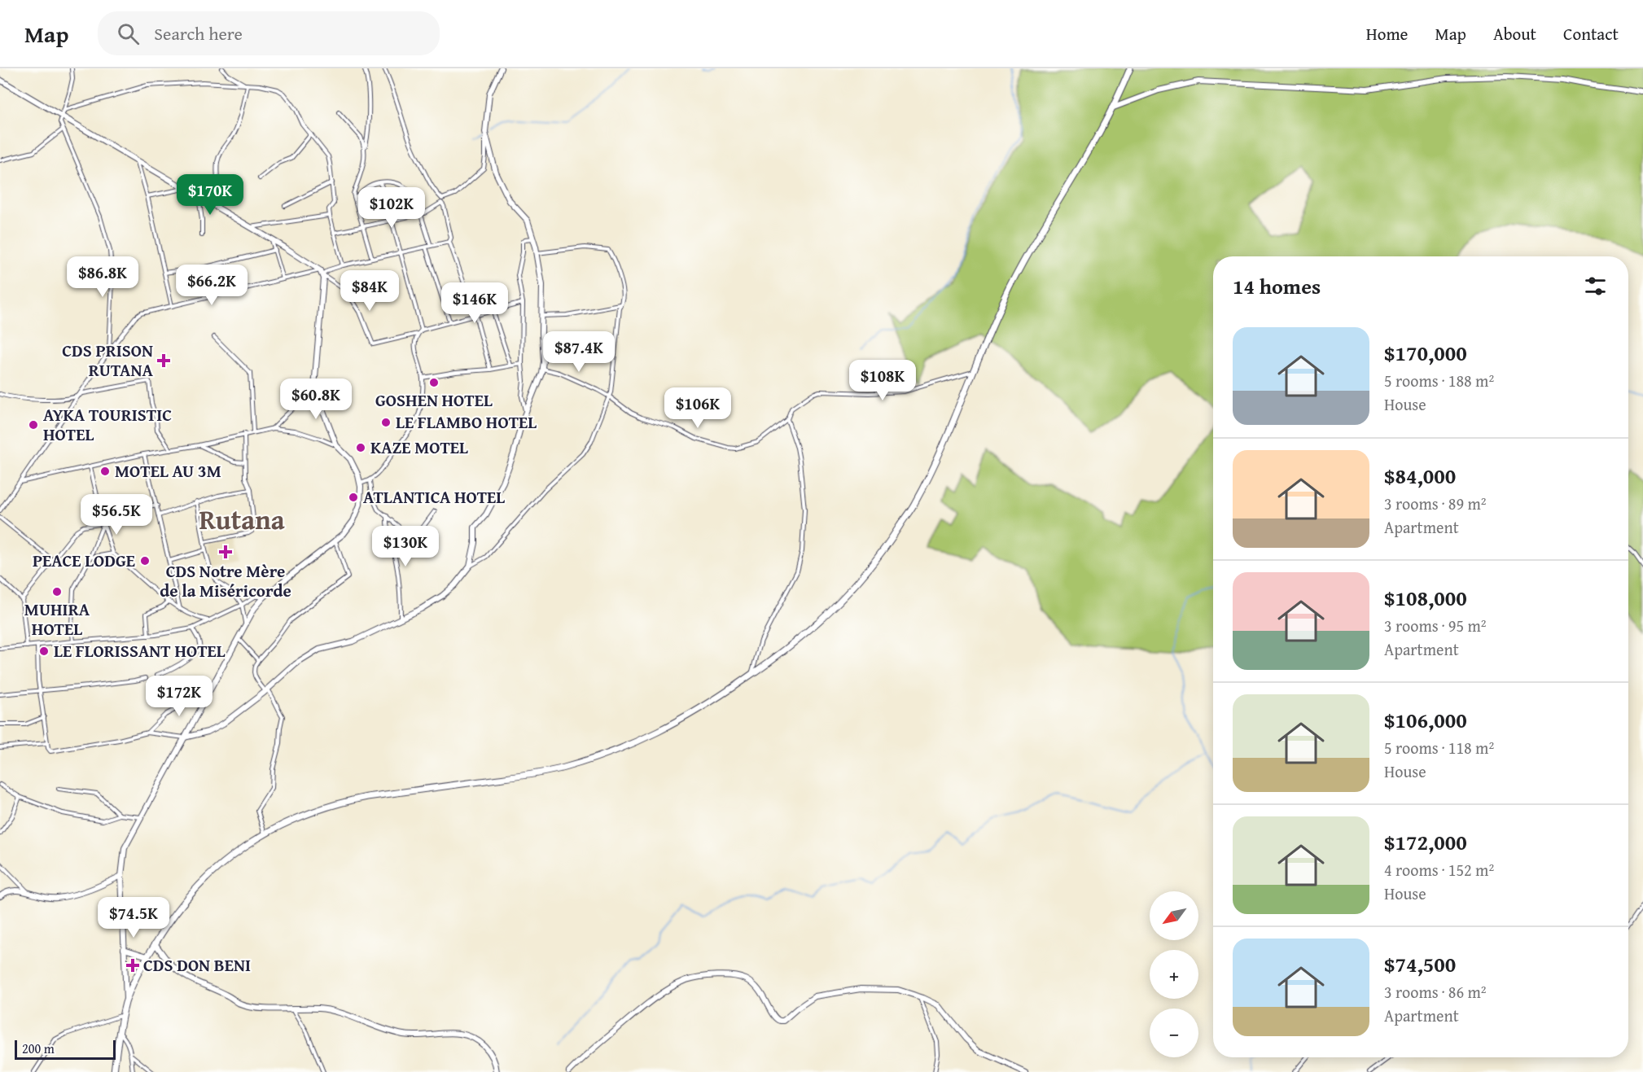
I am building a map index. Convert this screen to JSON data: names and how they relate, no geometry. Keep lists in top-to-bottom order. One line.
{"districts":["Rutana"],"places":{"health":["CDS PRISON RUTANA","CDS Notre Mère de la Miséricorde","CDS DON BENI"],"other":["GOSHEN HOTEL","LE FLAMBO HOTEL","AYKA TOURISTIC HOTEL","KAZE MOTEL","MOTEL AU 3M","ATLANTICA HOTEL","PEACE LODGE","MUHIRA HOTEL","LE FLORISSANT HOTEL"]},"scale_bar":"200 m","north":"bottom left","page":{"header":"Map","search":"Search here","nav":["Home","Map","About","Contact"],"price":["$170K","$102K","$86.8K","$66.2K","$84K","$146K","$87.4K","$108K","$60.8K","$106K","$56.5K","$130K","$172K","$74.5K"],"heading":"14 homes","list":[{"name":"$170,000","note":"5 rooms · 188 m² · House"},{"name":"$84,000","note":"3 rooms · 89 m² · Apartment"},{"name":"$108,000","note":"3 rooms · 95 m² · Apartment"},{"name":"$106,000","note":"5 rooms · 118 m² · House"},{"name":"$172,000","note":"4 rooms · 152 m² · House"},{"name":"$74,500","note":"3 rooms · 86 m² · Apartment"}],"map_buttons":["+","−"],"scale":"200 m"}}
